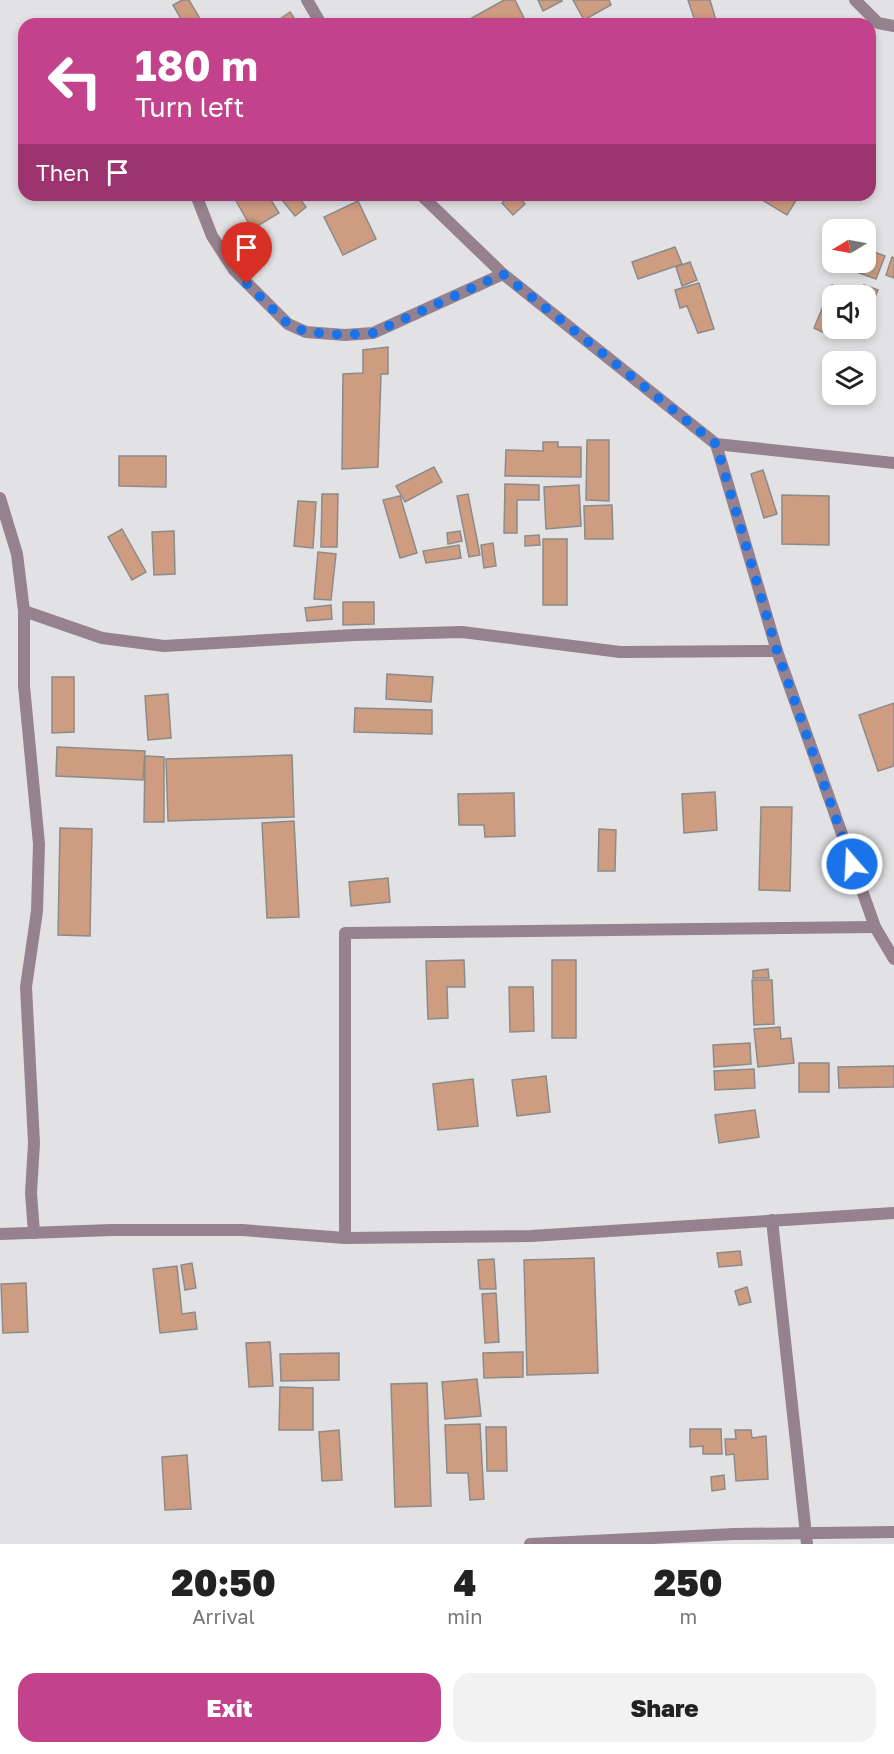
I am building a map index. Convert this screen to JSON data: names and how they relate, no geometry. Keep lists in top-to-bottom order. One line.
{"north":"left","page":{"turn":["180 m","Turn left"],"then":"Then","eta":["20:50","Arrival","4","min","250","m"],"buttons":["Exit","Share"]}}
